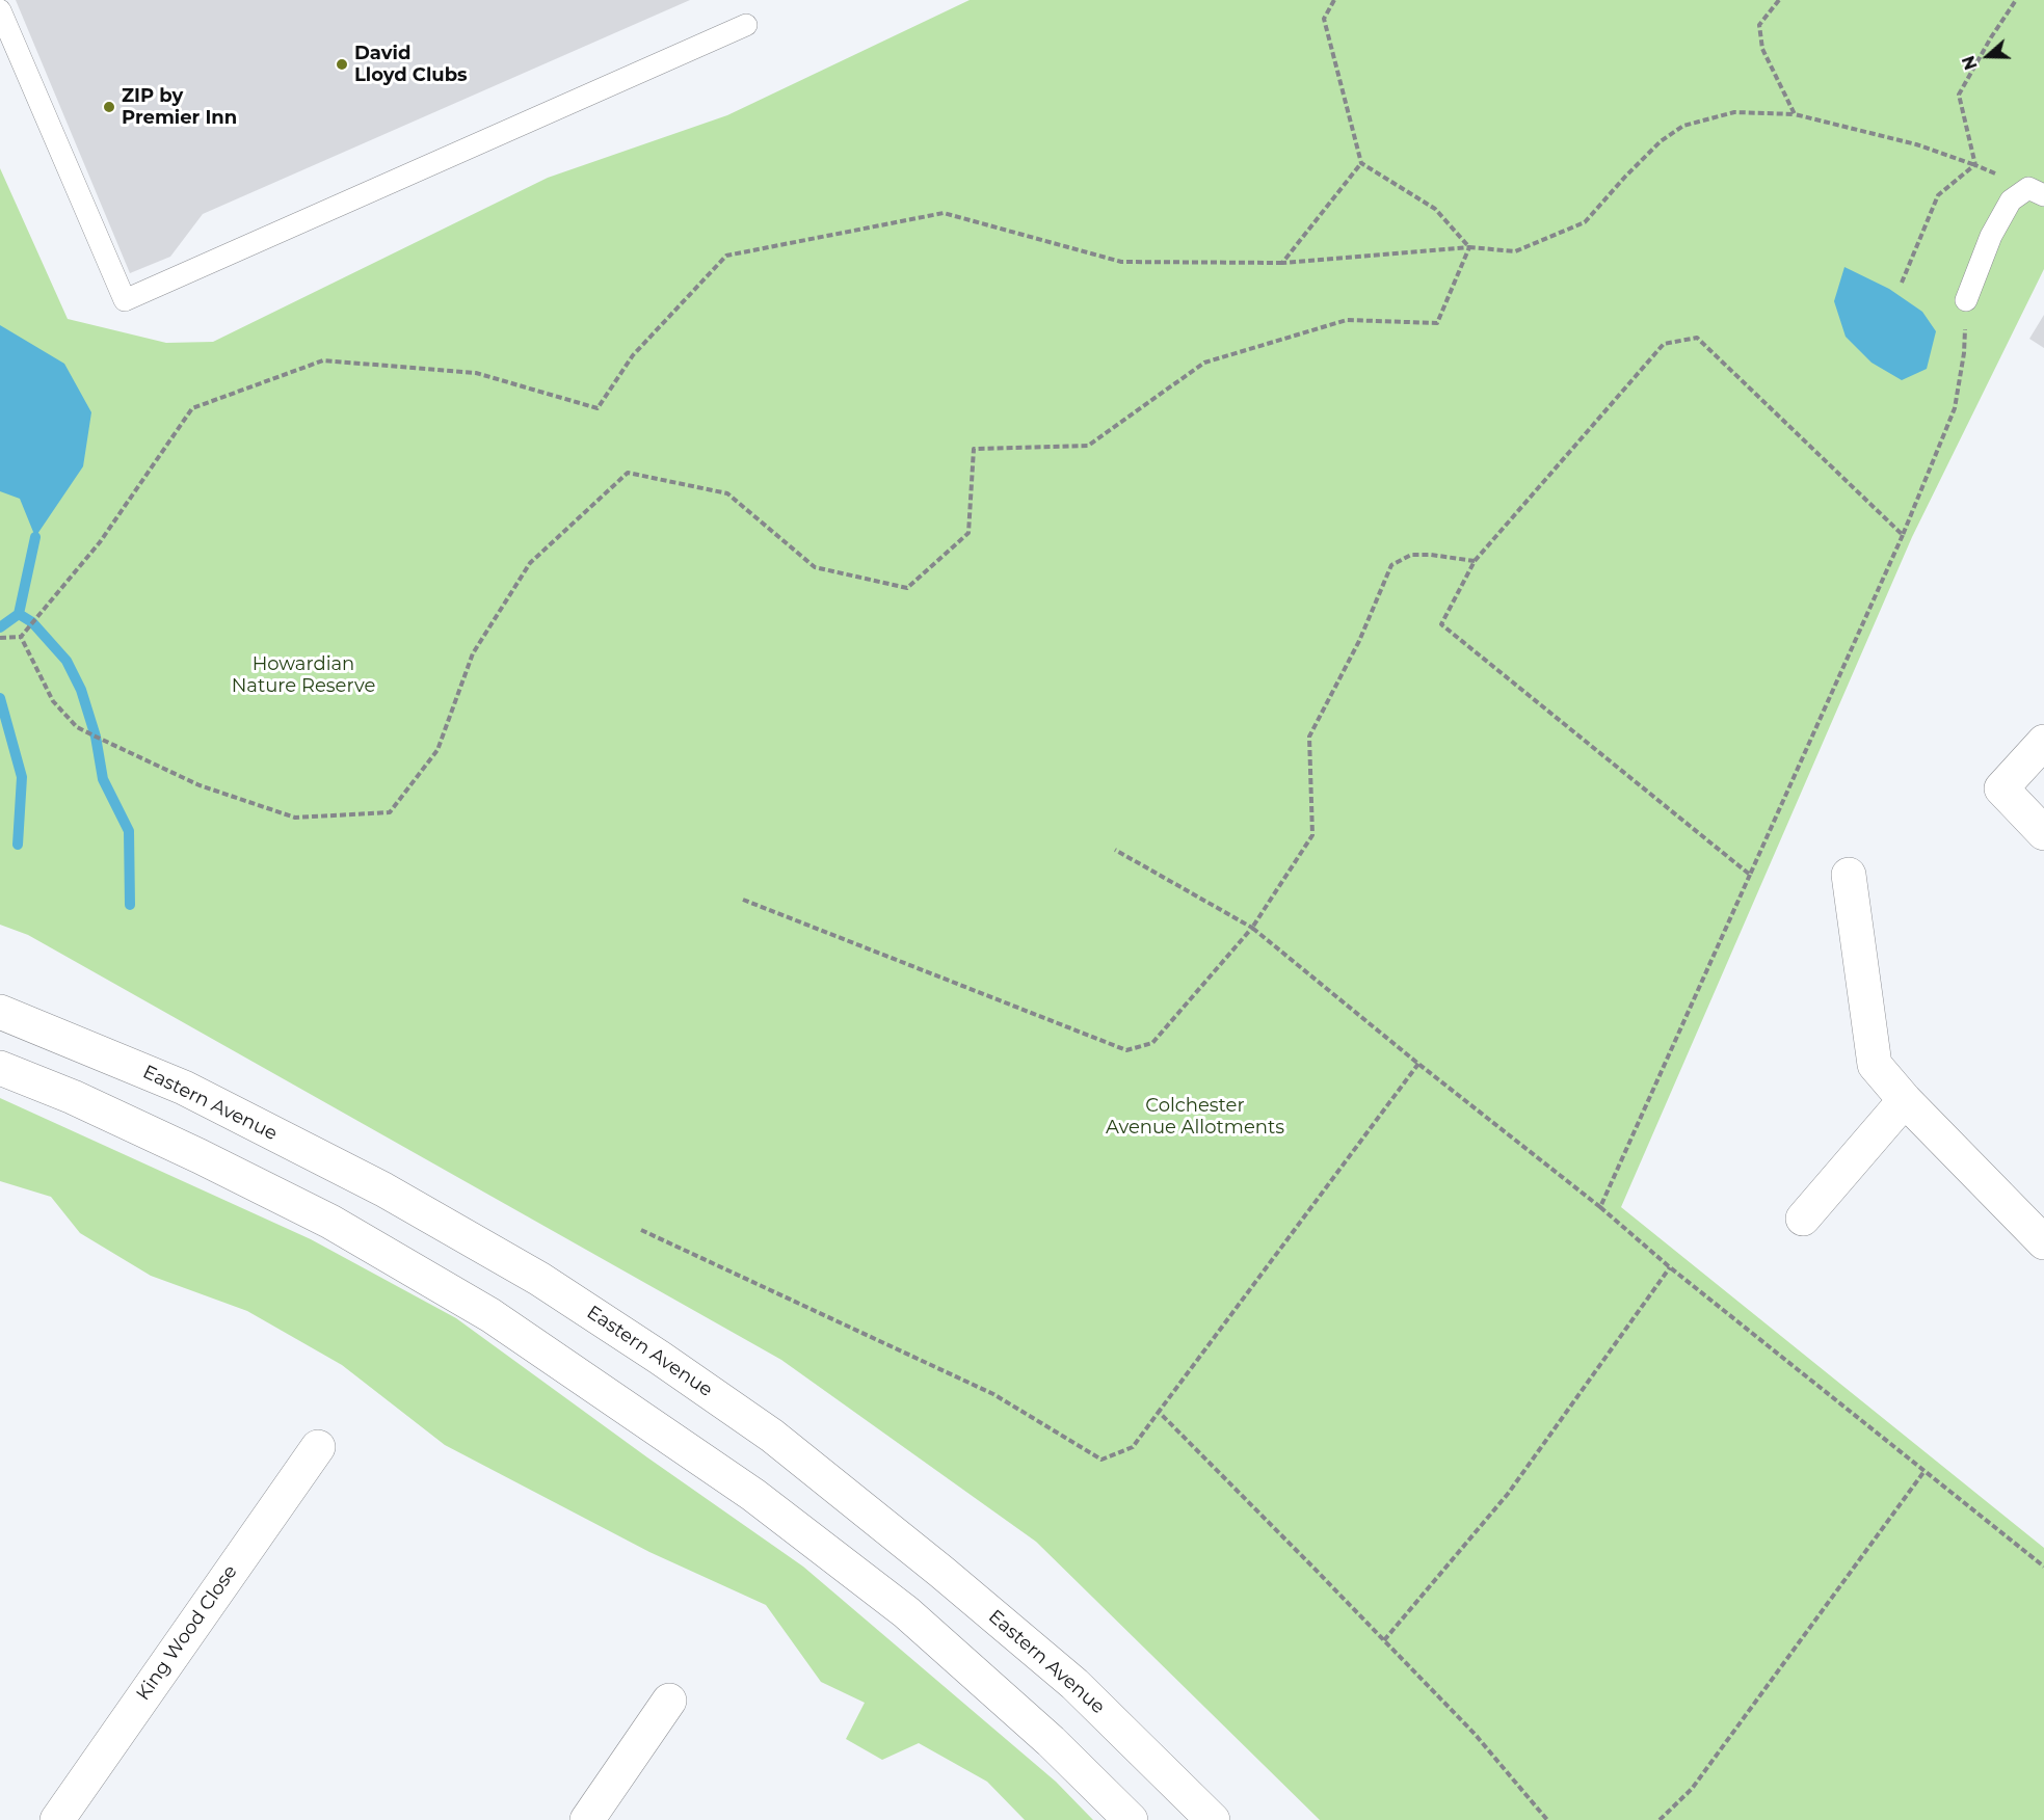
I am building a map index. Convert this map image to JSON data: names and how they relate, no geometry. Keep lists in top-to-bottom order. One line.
{"streets":{"main road":["Eastern Avenue","King Wood Close"]},"parks":["Howardian Nature Reserve","Colchester Avenue Allotments"],"places":["David Lloyd Clubs","ZIP by Premier Inn"],"north":"left"}
